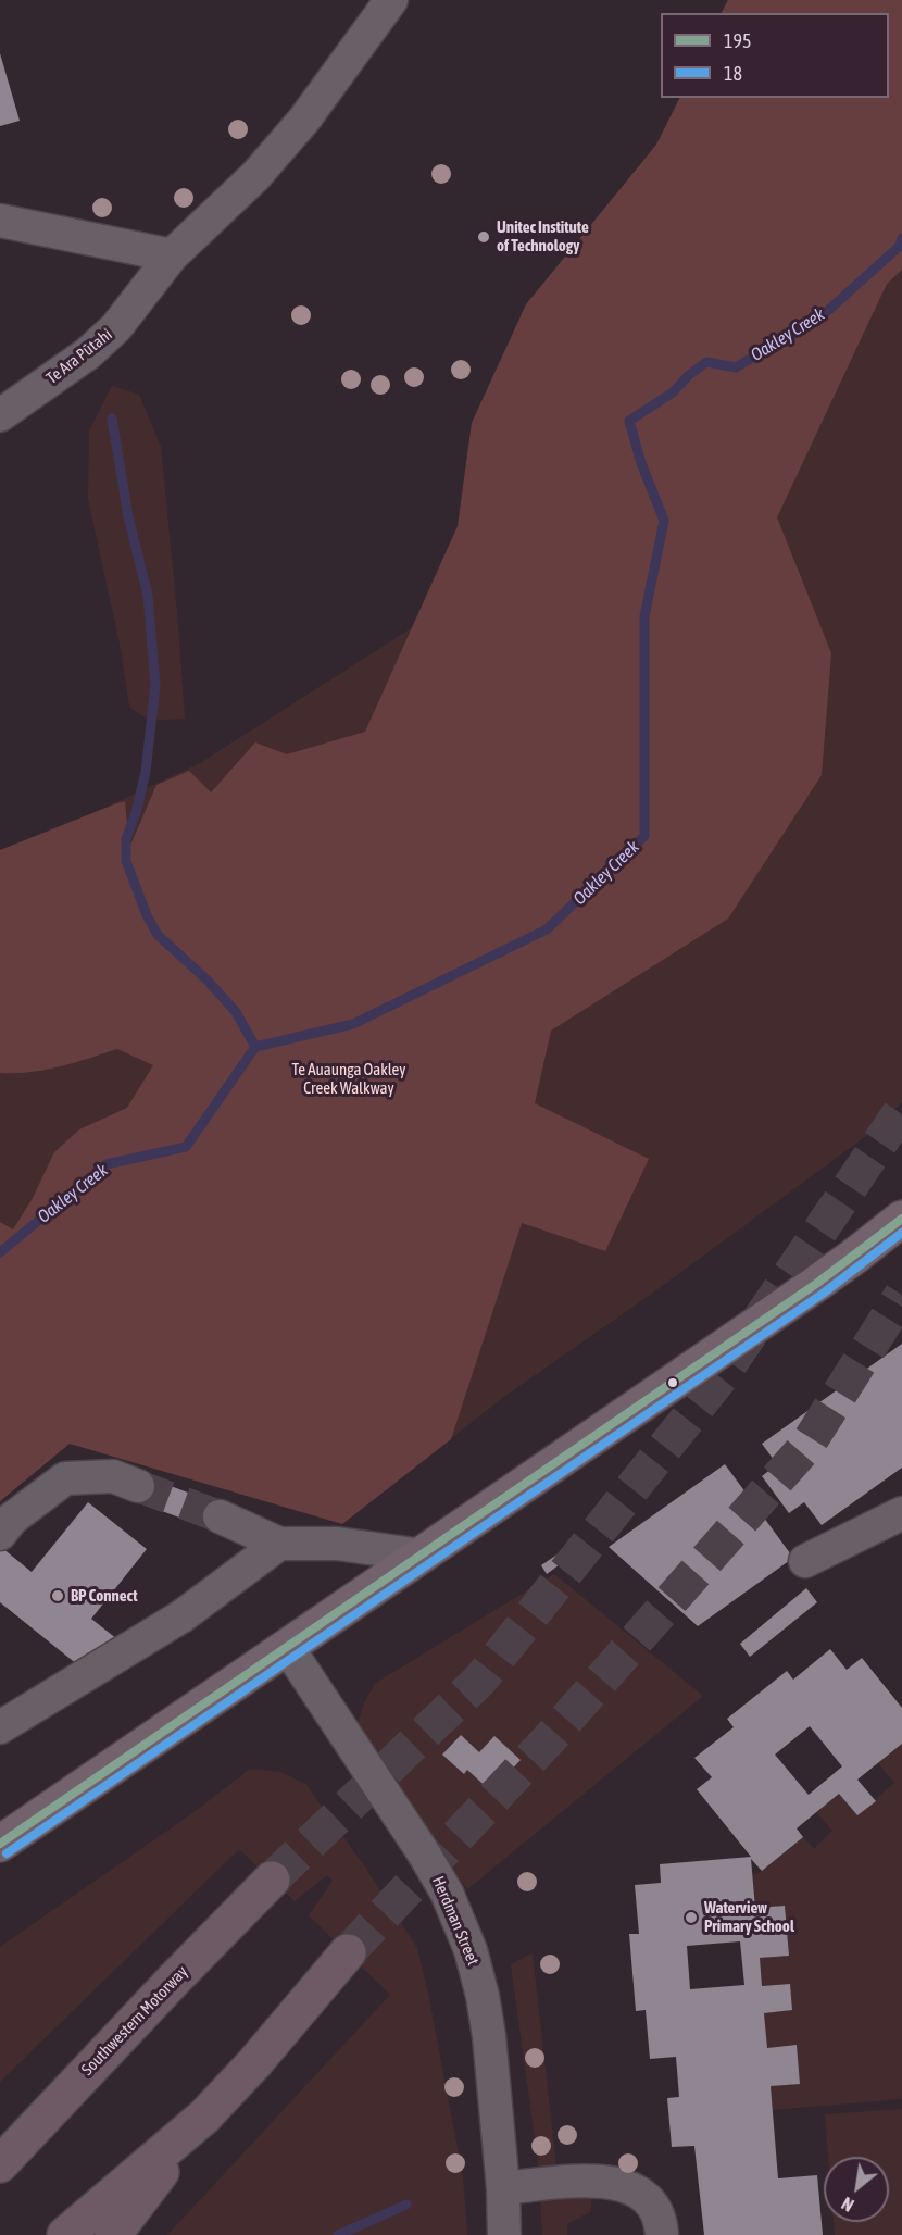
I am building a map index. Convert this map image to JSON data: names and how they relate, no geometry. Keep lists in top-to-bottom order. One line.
{"streets":{"highway":["Southwestern Motorway"],"street":["Te Ara Pūtahi","Herdman Street"]},"water":["Oakley Creek"],"parks":["Te Auaunga Oakley Creek Walkway"],"places":["Unitec Institute of Technology","BP Connect","Waterview Primary School"],"lines":["transit line 195","transit line 18"],"legend":["195","18"],"north":"bottom left"}
